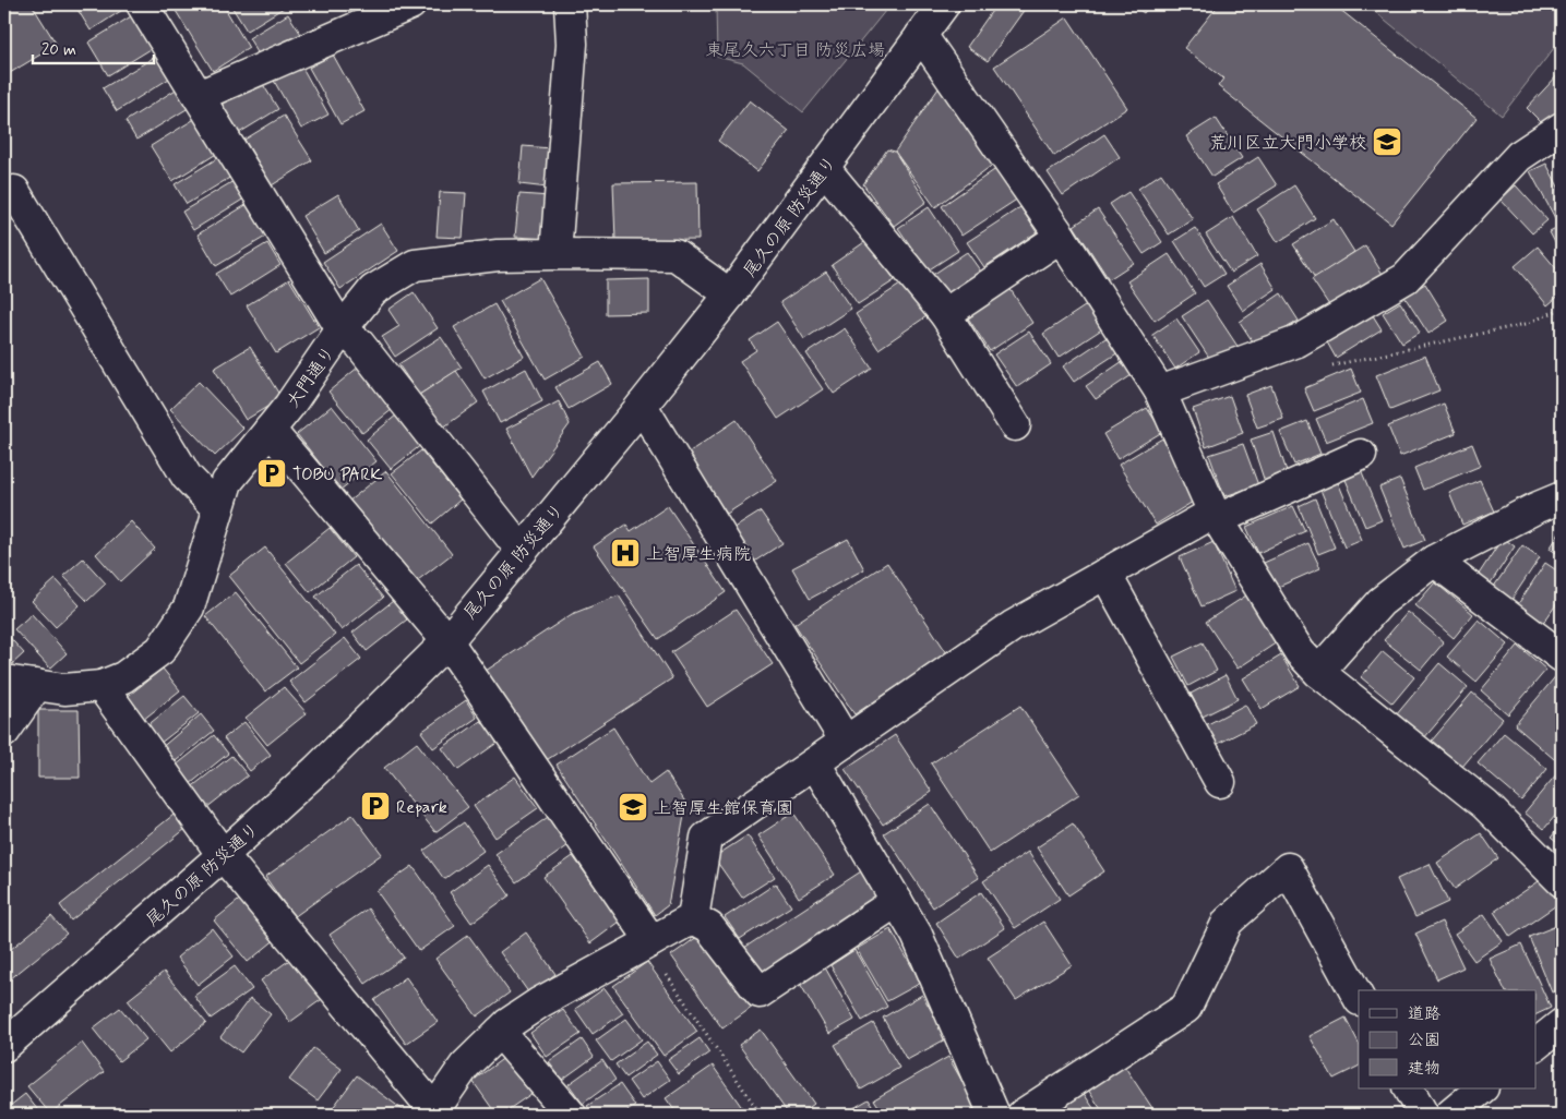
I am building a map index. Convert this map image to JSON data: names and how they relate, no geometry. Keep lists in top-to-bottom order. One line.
{"streets":{"street":["尾久の原 防災通り","大門通り"]},"crossings":[["尾久の原 防災通り","大門通り"]],"parks":["東尾久六丁目 防災広場"],"places":{"school or university":["荒川区立大門小学校","上智厚生館保育園"],"parking":["TOBU PARK","Repark"],"hospital":["上智厚生病院"]},"legend":["道路","公園","建物"],"scale_bar":"20 m"}
